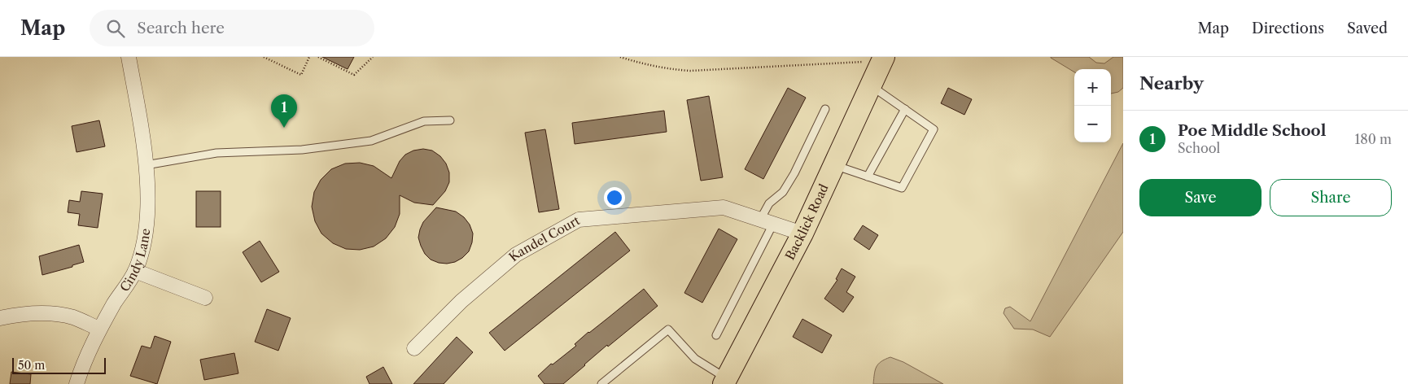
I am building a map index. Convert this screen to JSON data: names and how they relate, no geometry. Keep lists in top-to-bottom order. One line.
{"streets":{"main road":["Backlick Road"],"street":["Kandel Court","Cindy Lane"]},"crossings":[["Backlick Road","Kandel Court"]],"scale_bar":"50 m","page":{"header":"Map","search":"Search here","nav":["Map","Directions","Saved"],"heading":"Nearby","map_buttons":["+","−"],"pins":"1","list":[{"mark":"1","name":"Poe Middle School","note":"School","value":"180 m"}],"buttons":["Save","Share"],"scale":"50 m"}}
